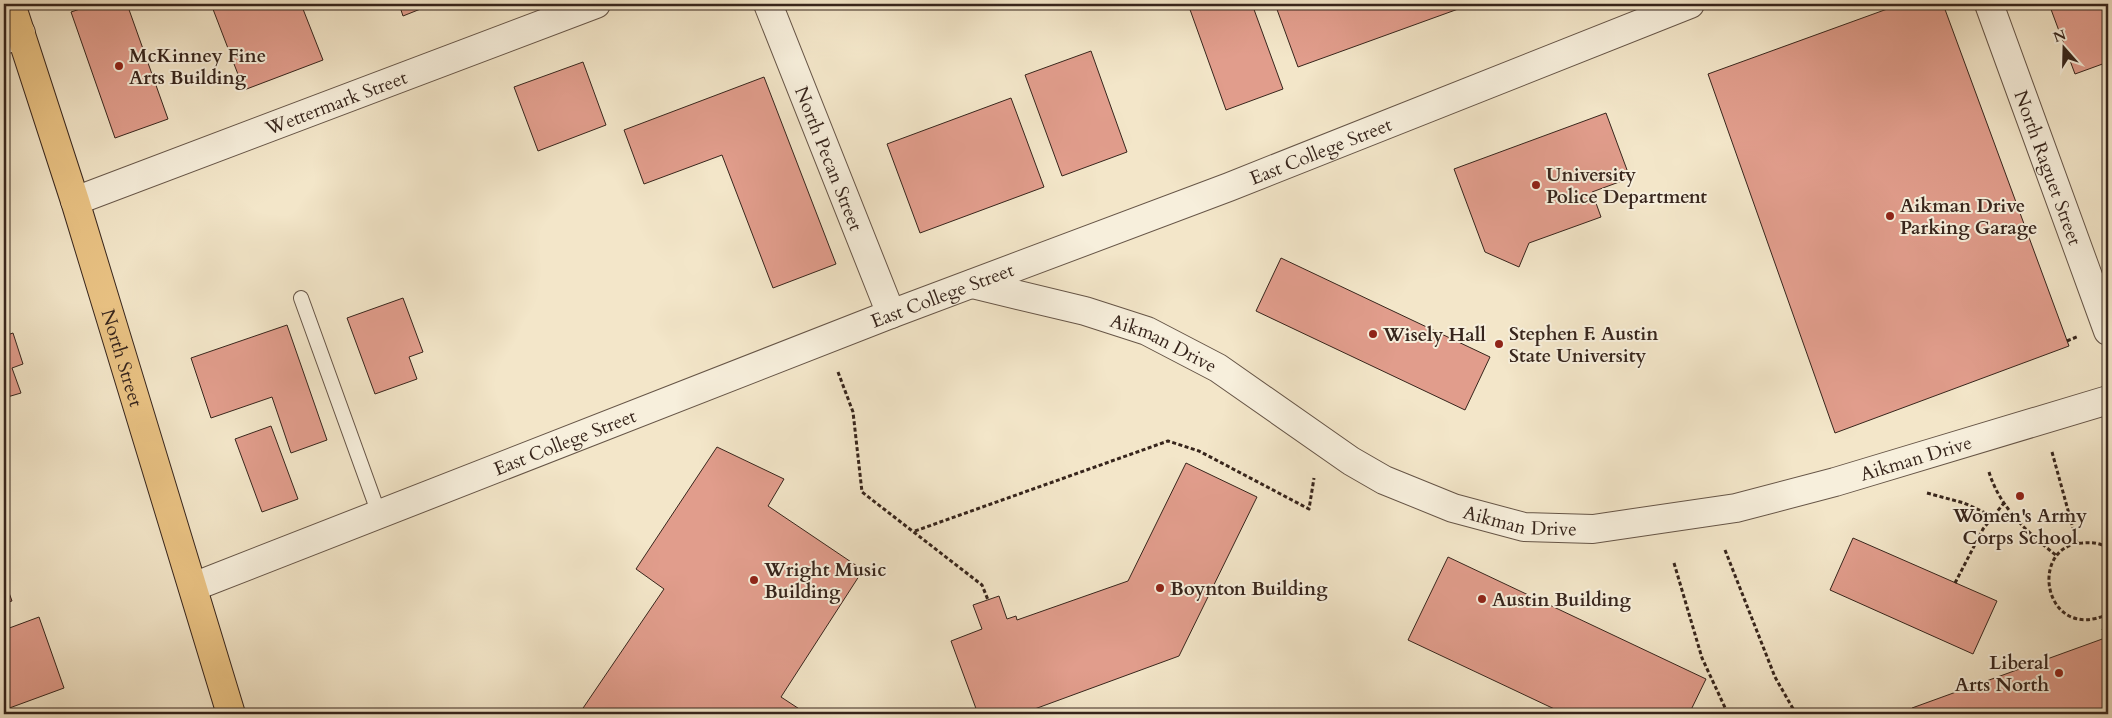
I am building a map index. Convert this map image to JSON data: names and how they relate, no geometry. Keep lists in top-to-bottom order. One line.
{"streets":{"main road":["North Street"],"street":["Wettermark Street","East College Street","North Pecan Street","North Raguet Street","Aikman Drive"]},"crossings":[["Wettermark Street","North Street"],["East College Street","North Pecan Street"],["East College Street","Aikman Drive"],["East College Street","North Street"]],"places":["McKinney Fine Arts Building","University Police Department","Aikman Drive Parking Garage","Wisely Hall","Stephen F. Austin State University","Women's Army Corps School","Wright Music Building","Boynton Building","Austin Building","Liberal Arts North"],"north":"top"}
